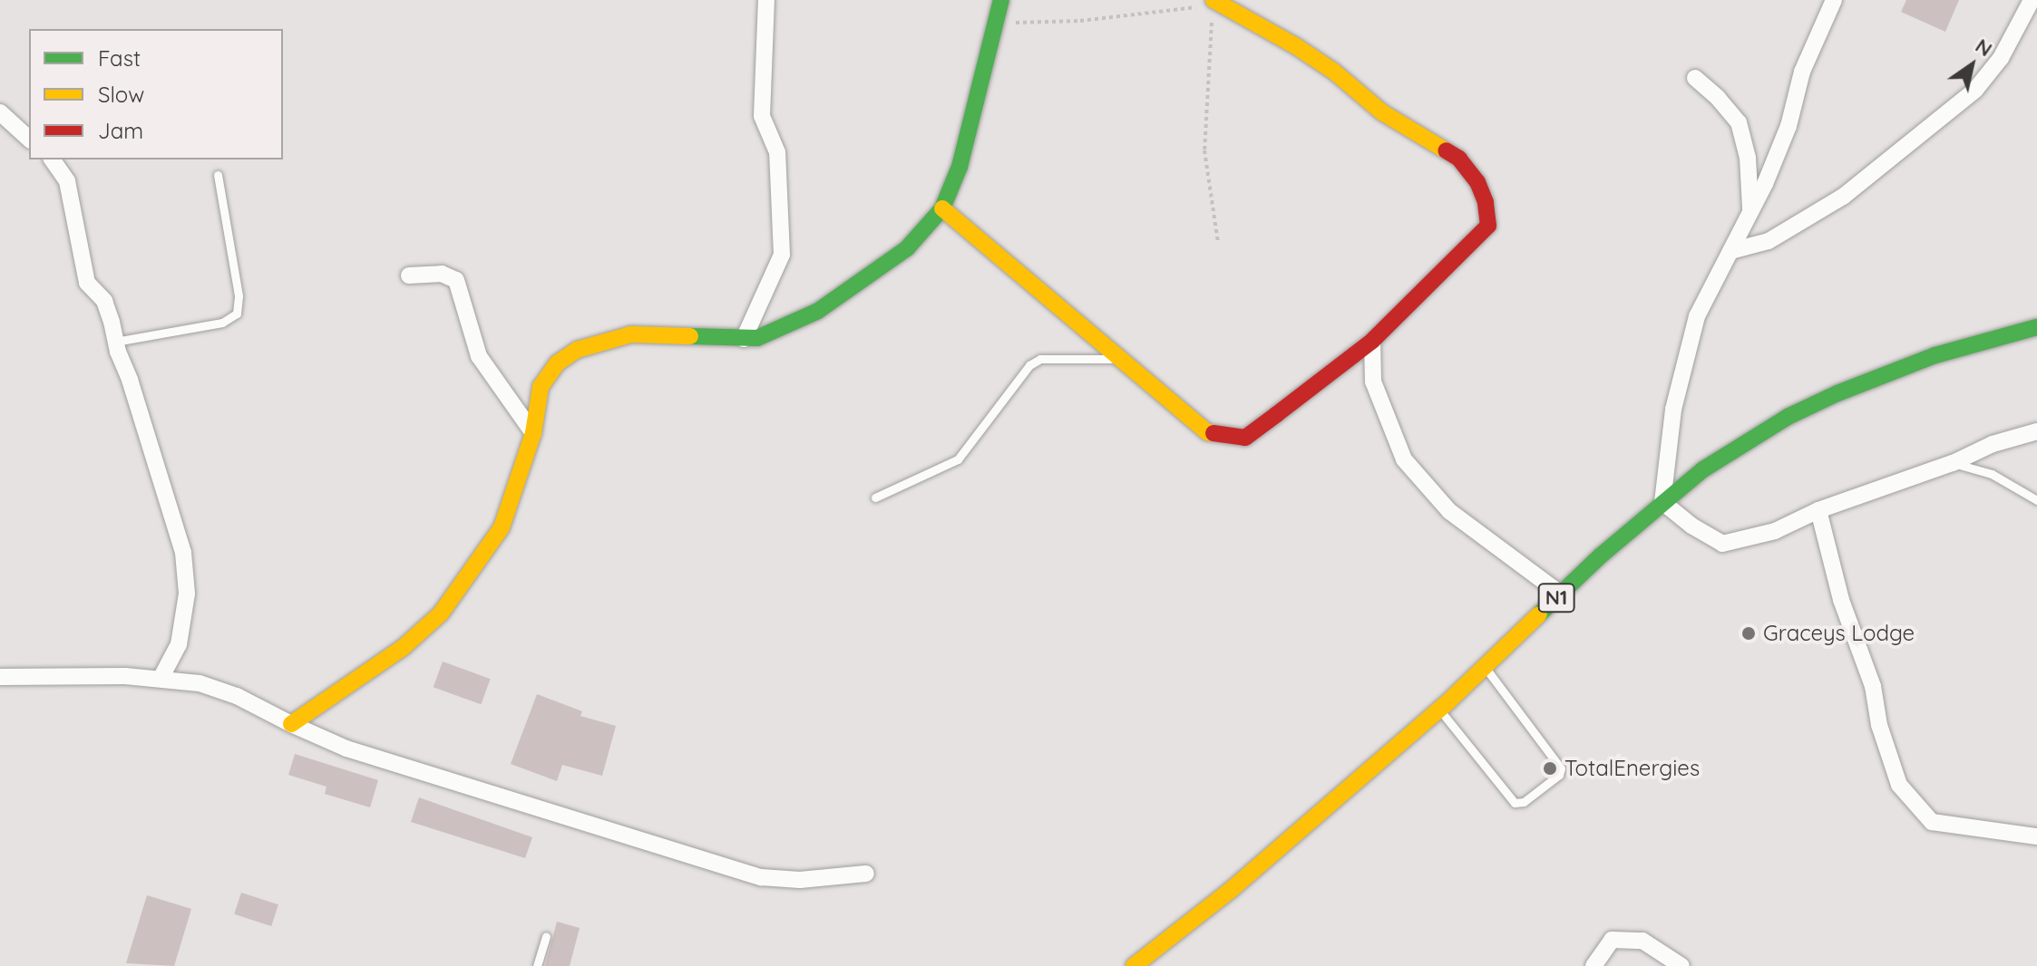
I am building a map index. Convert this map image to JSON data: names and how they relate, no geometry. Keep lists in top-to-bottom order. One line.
{"streets":{"main road":["N1"]},"places":["Graceys Lodge","TotalEnergies"],"legend":["Fast","Slow","Jam"],"north":"top right"}
